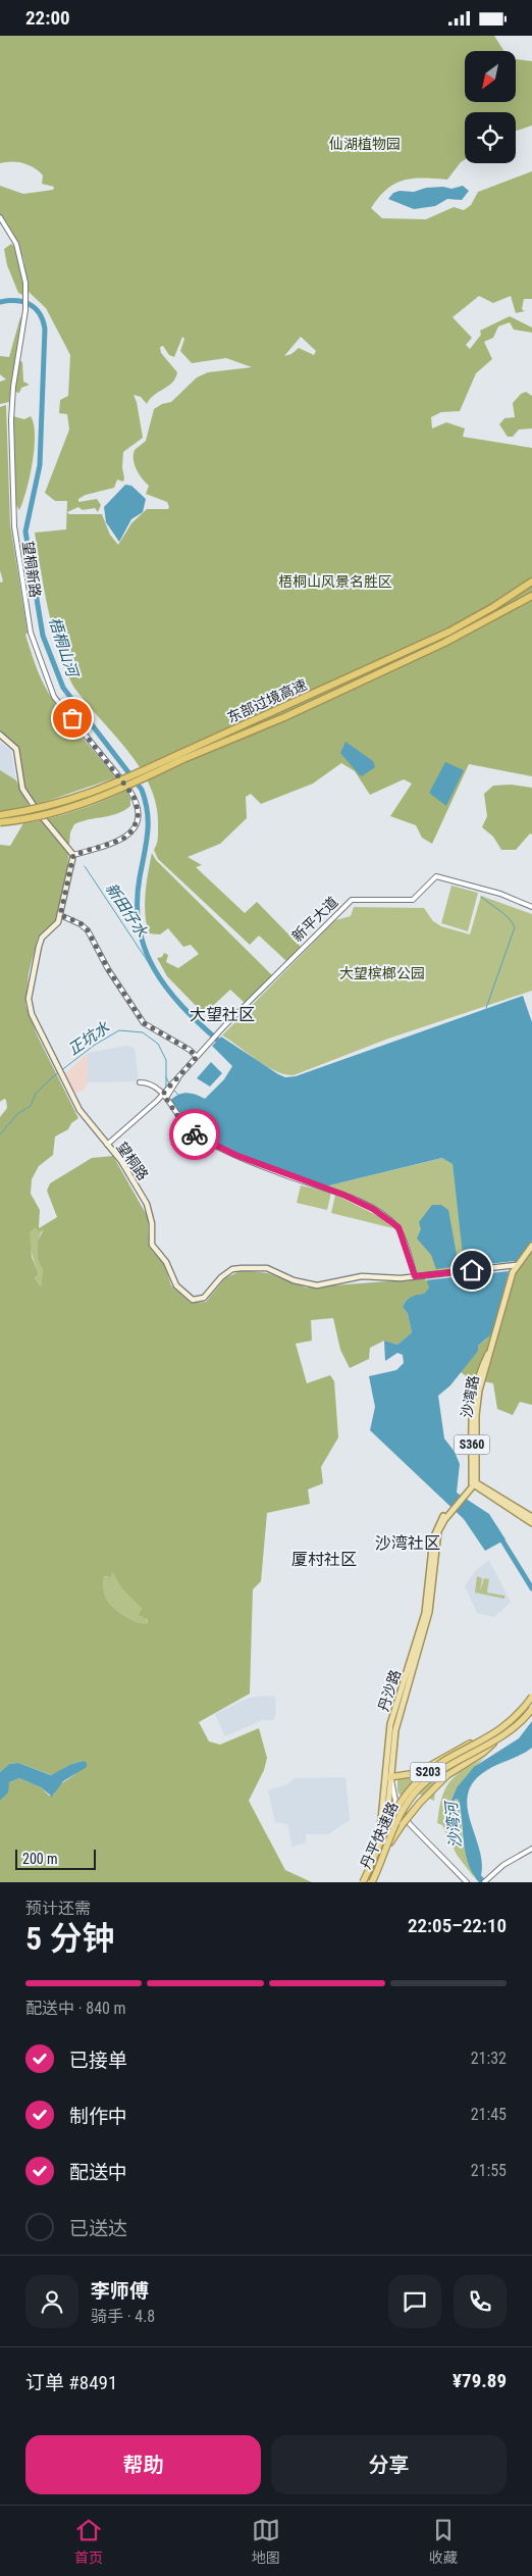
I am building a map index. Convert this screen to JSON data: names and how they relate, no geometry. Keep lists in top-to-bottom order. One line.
{"streets":{"highway":["东部过境高速","S203","丹平快速路"],"main road":["望桐路","沙湾路","S360","丹沙路"],"street":["望桐新路","新平大道"]},"crossings":[["望桐新路","望桐路"],["新平大道","望桐路"],["望桐路","沙湾路"],["丹沙路","丹平快速路"]],"districts":["大望社区","沙湾社区","厦村社区"],"water":["梧桐山河","新田仔水","正坑水","沙湾河"],"parks":["仙湖植物园","梧桐山风景名胜区","大望槟榔公园"],"scale_bar":"200 m","north":"bottom left","page":{"status":"22:00","scale":"200 m","heading":["5 分钟","预计还需","22:05–22:10"],"panel":["李师傅","骑手 · 4.8","订单 #8491","¥79.89"],"bar":"配送中 · 840 m","list":[["已接单","21:32"],["制作中","21:45"],["配送中","21:55"],"已送达"],"buttons":["帮助","分享"],"tabs":["首页","地图","收藏"]}}
